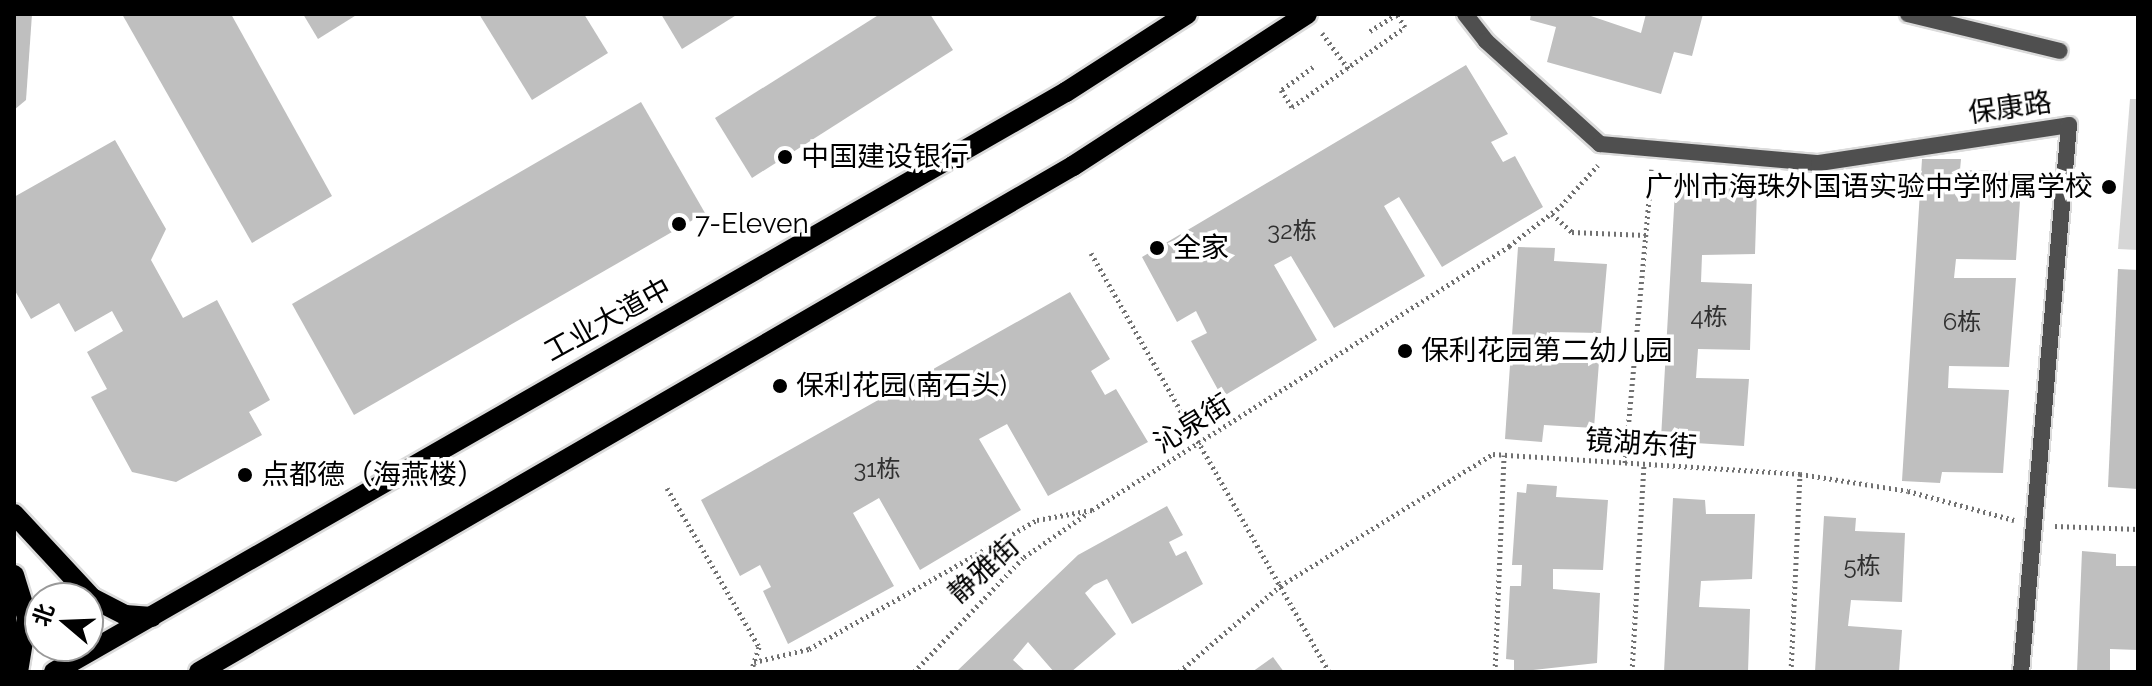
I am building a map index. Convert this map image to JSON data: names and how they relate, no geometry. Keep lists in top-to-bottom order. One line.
{"streets":{"main road":["工业大道中"],"street":["保康路"],"path":["沁泉街","镜湖东街","静雅街"]},"crossings":[["保康路","沁泉街"],["保康路","镜湖东街"],["沁泉街","静雅街"]],"places":["中国建设银行","广州市海珠外国语实验中学附属学校","7-Eleven","全家","保利花园第二幼儿园","保利花园(南石头)","点都德（海燕楼）"],"house_numbers":["32栋","4栋","6栋","31栋","5栋"],"north":"left"}
